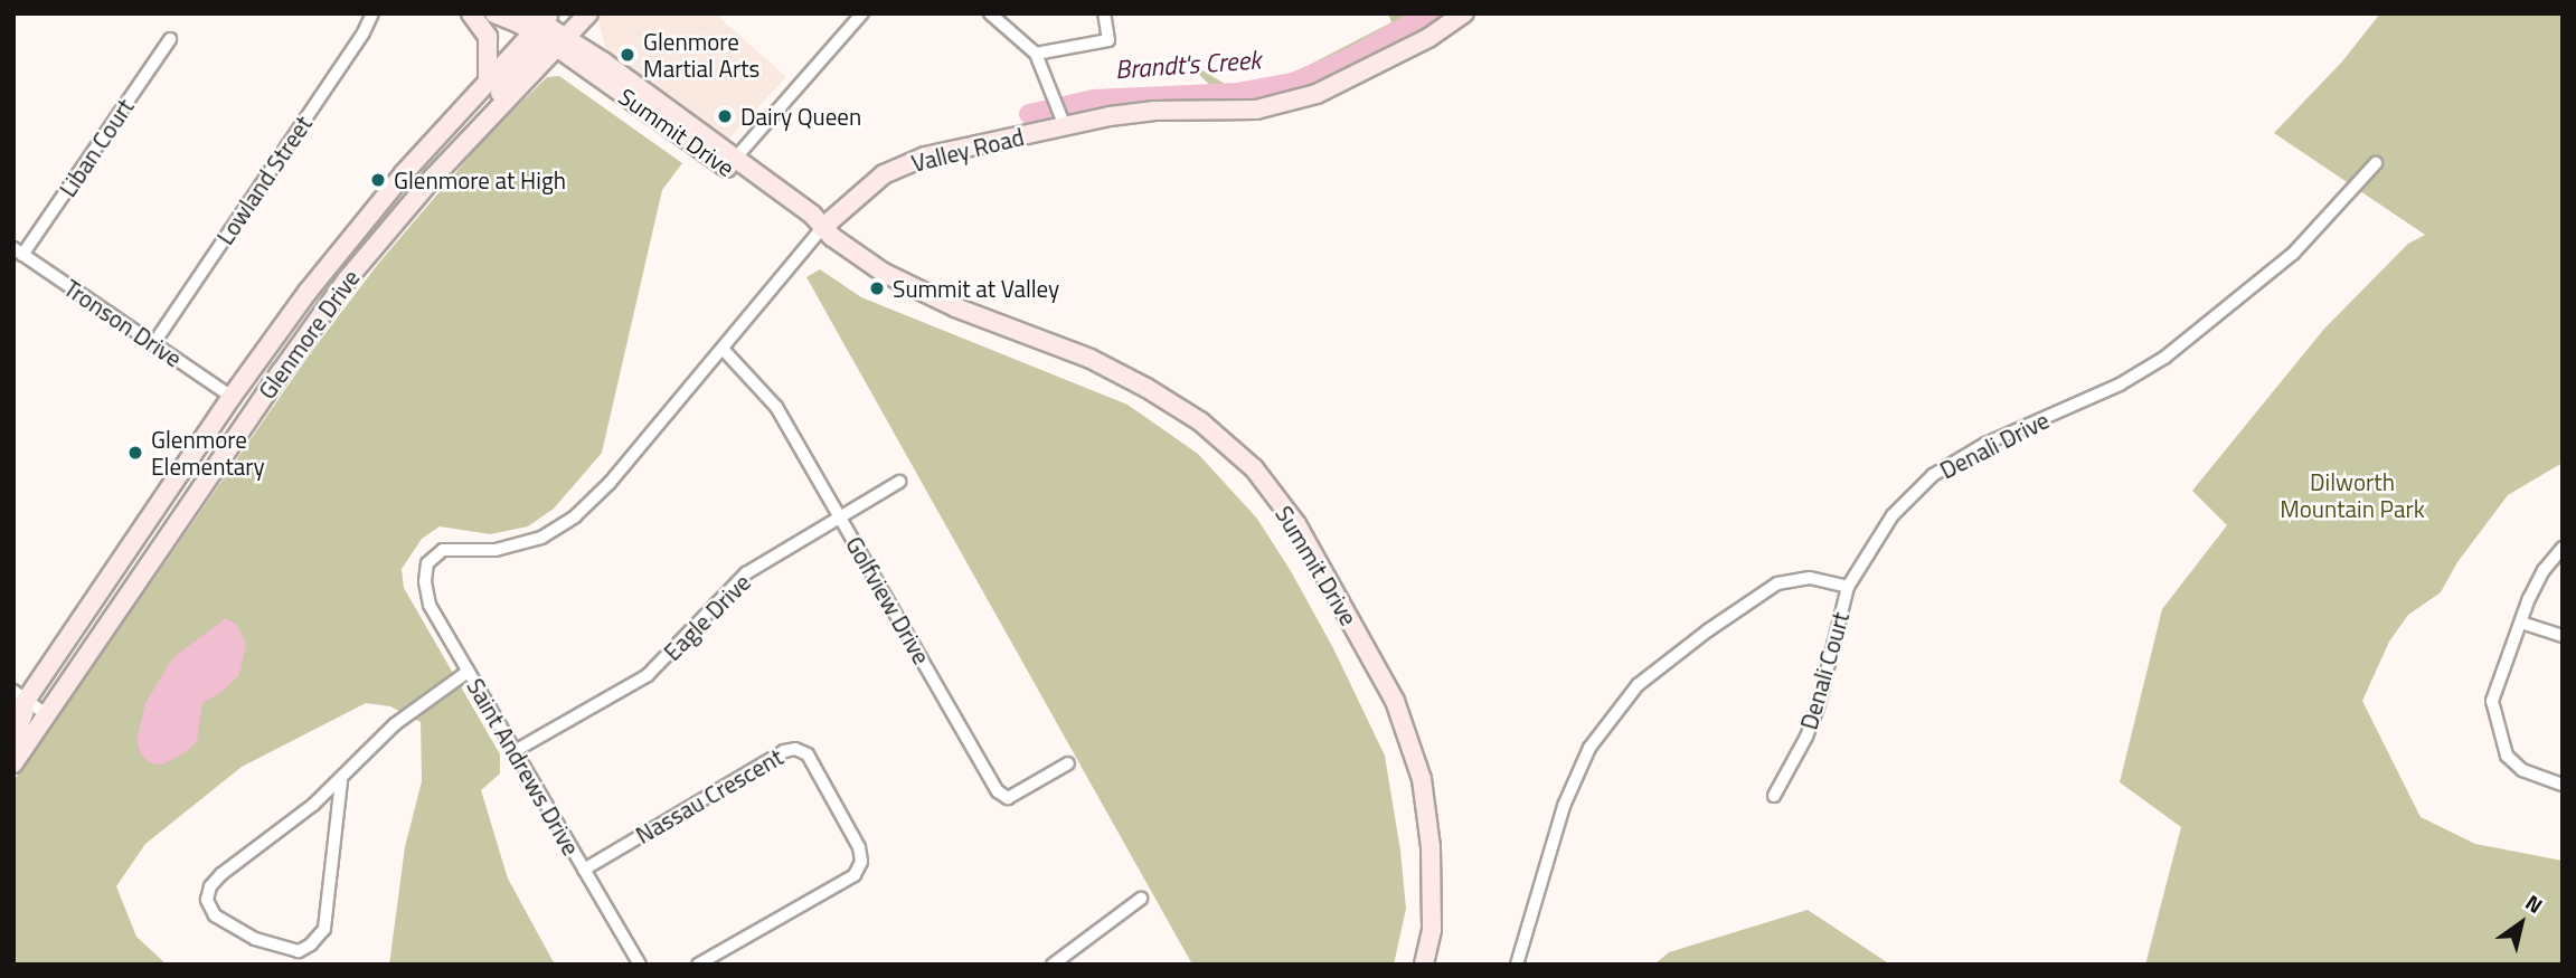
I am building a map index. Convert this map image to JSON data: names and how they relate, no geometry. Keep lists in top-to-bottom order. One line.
{"streets":{"main road":["Summit Drive","Valley Road","Glenmore Drive"],"street":["Liban Court","Lowland Street","Tronson Drive","Denali Drive","Golfview Drive","Eagle Drive","Denali Court","Saint Andrews Drive","Nassau Crescent"]},"crossings":[["Summit Drive","Valley Road"],["Summit Drive","Glenmore Drive"],["Liban Court","Tronson Drive"],["Valley Road","Golfview Drive"],["Valley Road","Saint Andrews Drive"],["Lowland Street","Tronson Drive"],["Tronson Drive","Glenmore Drive"],["Denali Drive","Denali Court"],["Golfview Drive","Eagle Drive"],["Eagle Drive","Saint Andrews Drive"],["Saint Andrews Drive","Nassau Crescent"]],"water":["Brandt's Creek"],"parks":["Dilworth Mountain Park"],"places":["Glenmore Martial Arts","Dairy Queen","Glenmore at High","Summit at Valley","Glenmore Elementary"],"north":"top right"}
